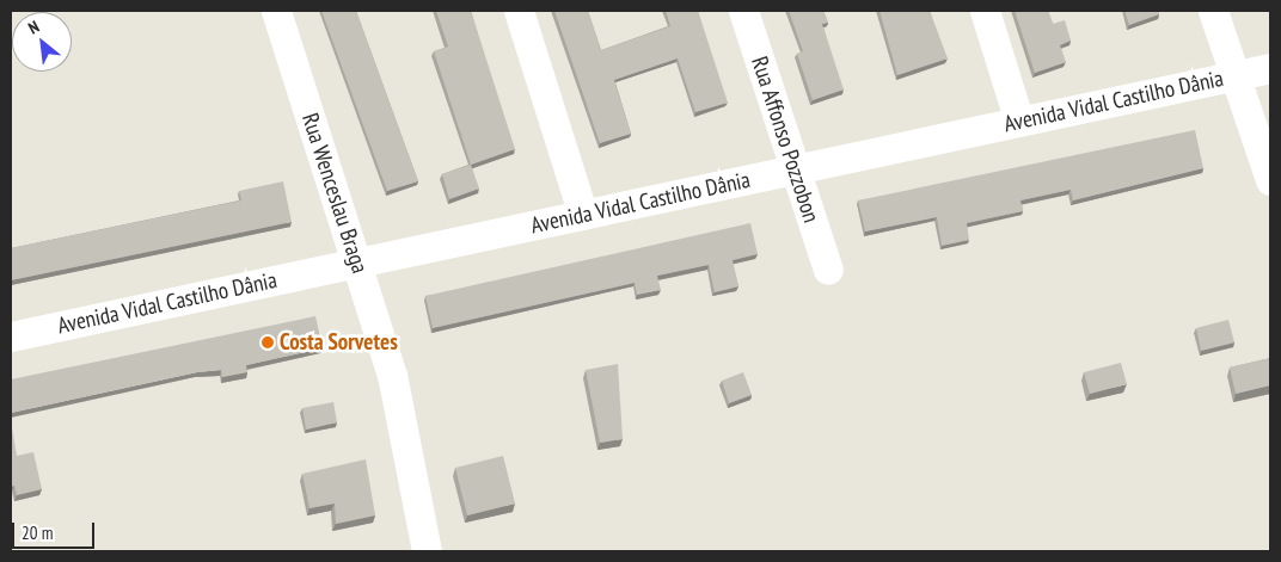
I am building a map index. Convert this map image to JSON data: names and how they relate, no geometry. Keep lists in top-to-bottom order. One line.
{"streets":{"street":["Avenida Vidal Castilho Dânia","Rua Affonso Pozzobon","Rua Wenceslau Braga"]},"crossings":[["Avenida Vidal Castilho Dânia","Rua Affonso Pozzobon"],["Avenida Vidal Castilho Dânia","Rua Wenceslau Braga"]],"places":["Costa Sorvetes"],"scale_bar":"20 m","north":"top left"}
